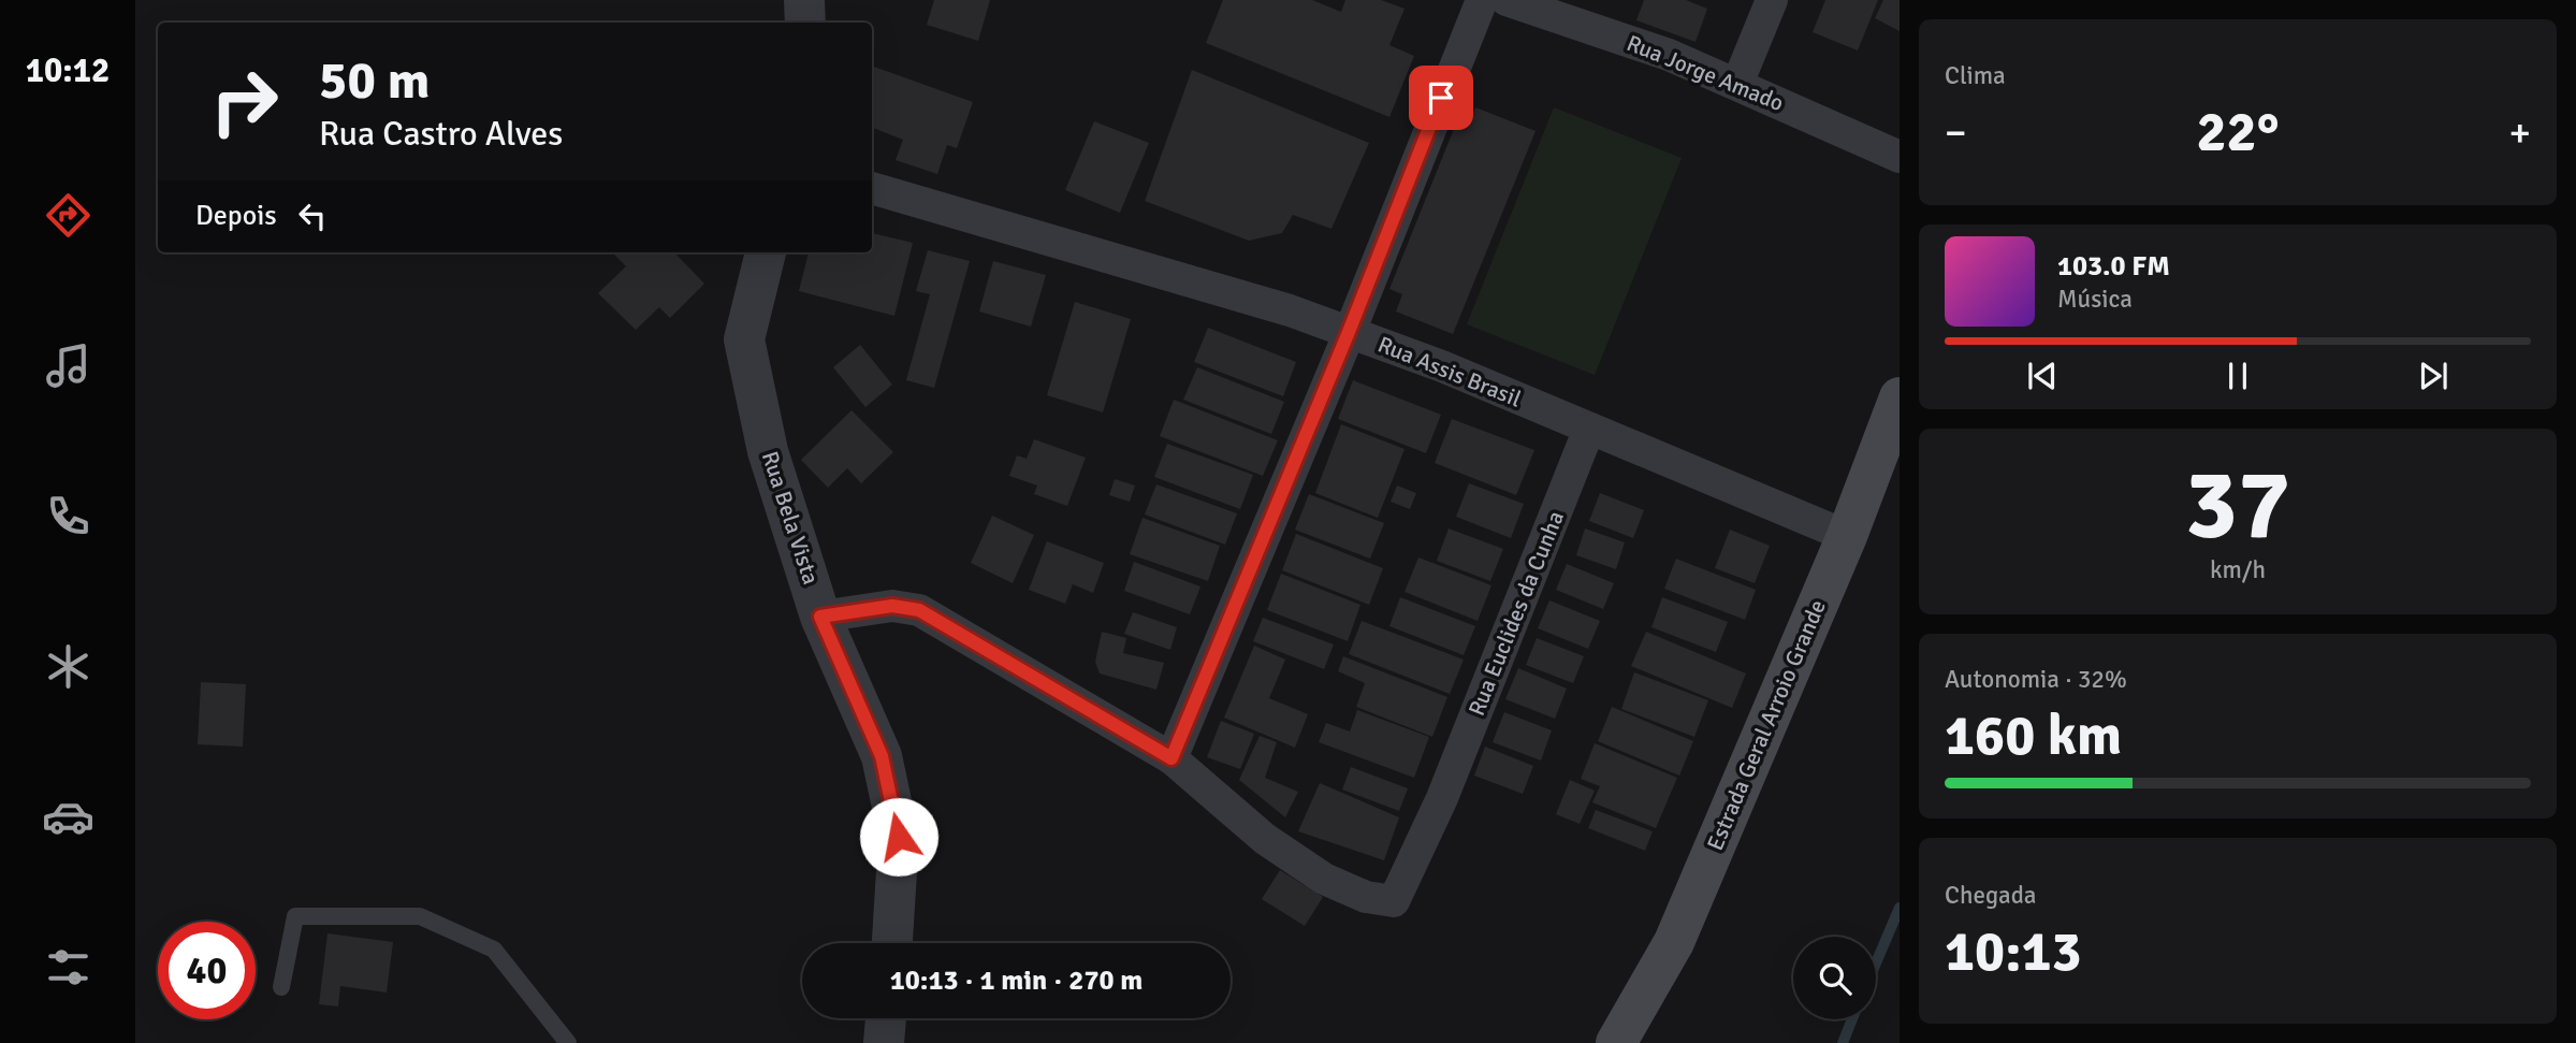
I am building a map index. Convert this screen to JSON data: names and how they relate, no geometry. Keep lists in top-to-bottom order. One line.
{"streets":{"main road":["Estrada Geral Arroio Grande"],"street":["Rua Jorge Amado","Rua Assis Brasil","Rua Bela Vista","Rua Euclides da Cunha"]},"crossings":[["Rua Assis Brasil","Rua Euclides da Cunha"],["Rua Assis Brasil","Estrada Geral Arroio Grande"]],"page":{"tabs":"10:12","tile":["Clima",["37","km/h"],["Autonomia · 32%","160 km"],["Chegada","10:13"]],"turn":["50 m","Rua Castro Alves"],"heat":["−","22°","+"],"then":"Depois","song":["103.0 FM","Música"],"limit":"40","trip":"10:13 · 1 min · 270 m"}}
